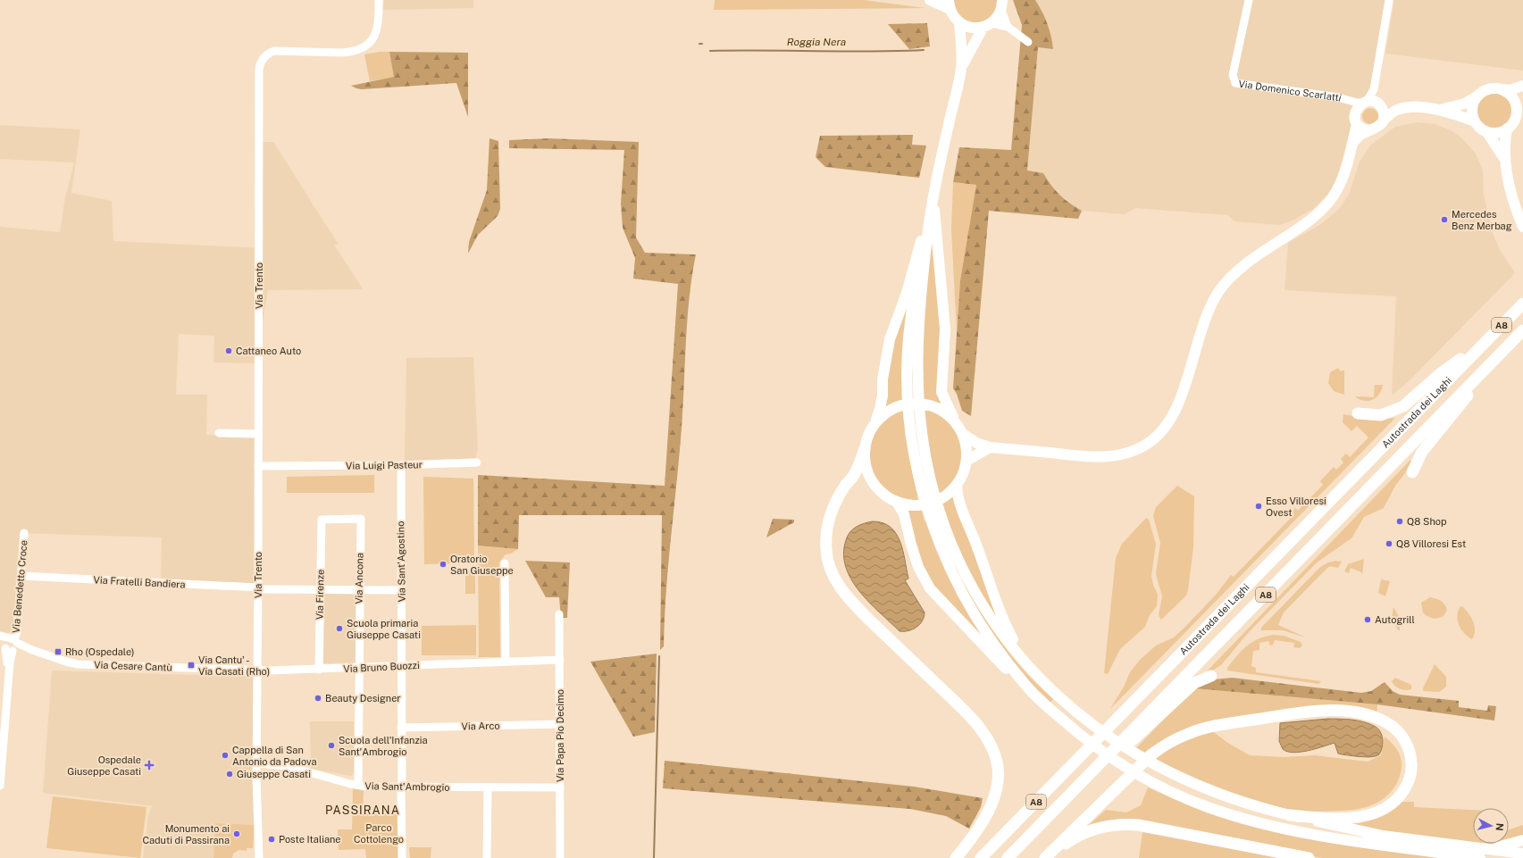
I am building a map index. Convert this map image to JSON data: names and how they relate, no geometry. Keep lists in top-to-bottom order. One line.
{"streets":{"highway":["A8","Autostrada dei Laghi"],"street":["Via Domenico Scarlatti","Via Trento","Via Luigi Pasteur","Via Sant'Agostino","Via Ancona","Via Fratelli Bandiera","Via Benedetto Croce","Via Firenze","Via Cesare Cantù","Via Bruno Buozzi","Via Arco","Via Papa Pio Decimo","Via Sant'Ambrogio"]},"crossings":[["Via Trento","Via Luigi Pasteur"],["Via Trento","Via Fratelli Bandiera"],["Via Trento","Via Cesare Cantù"],["Via Trento","Via Bruno Buozzi"],["Via Trento","Via Sant'Ambrogio"],["Via Luigi Pasteur","Via Sant'Agostino"],["Via Sant'Agostino","Via Fratelli Bandiera"],["Via Sant'Agostino","Via Bruno Buozzi"],["Via Sant'Agostino","Via Arco"],["Via Sant'Agostino","Via Sant'Ambrogio"],["Via Ancona","Via Fratelli Bandiera"],["Via Ancona","Via Firenze"],["Via Ancona","Via Bruno Buozzi"],["Via Ancona","Via Sant'Ambrogio"],["Via Fratelli Bandiera","Via Benedetto Croce"],["Via Fratelli Bandiera","Via Firenze"],["Via Benedetto Croce","Via Cesare Cantù"],["Via Firenze","Via Bruno Buozzi"],["Via Cesare Cantù","Via Bruno Buozzi"],["Via Bruno Buozzi","Via Papa Pio Decimo"],["Via Arco","Via Papa Pio Decimo"],["Via Papa Pio Decimo","Via Sant'Ambrogio"]],"districts":["PASSIRANA"],"water":["Roggia Nera"],"parks":["Parco Cottolengo"],"places":{"other":["Mercedes Benz Merbag","Cattaneo Auto","Esso Villoresi Ovest","Q8 Shop","Q8 Villoresi Est","Oratorio San Giuseppe","Autogrill","Scuola primaria Giuseppe Casati","Beauty Designer","Scuola dell'Infanzia Sant'Ambrogio","Cappella di San Antonio da Padova","Giuseppe Casati","Monumento ai Caduti di Passirana","Poste Italiane"],"transit":["Rho (Ospedale)","Via Cantu' - Via Casati (Rho)"],"health":["Ospedale Giuseppe Casati"]},"north":"right"}
